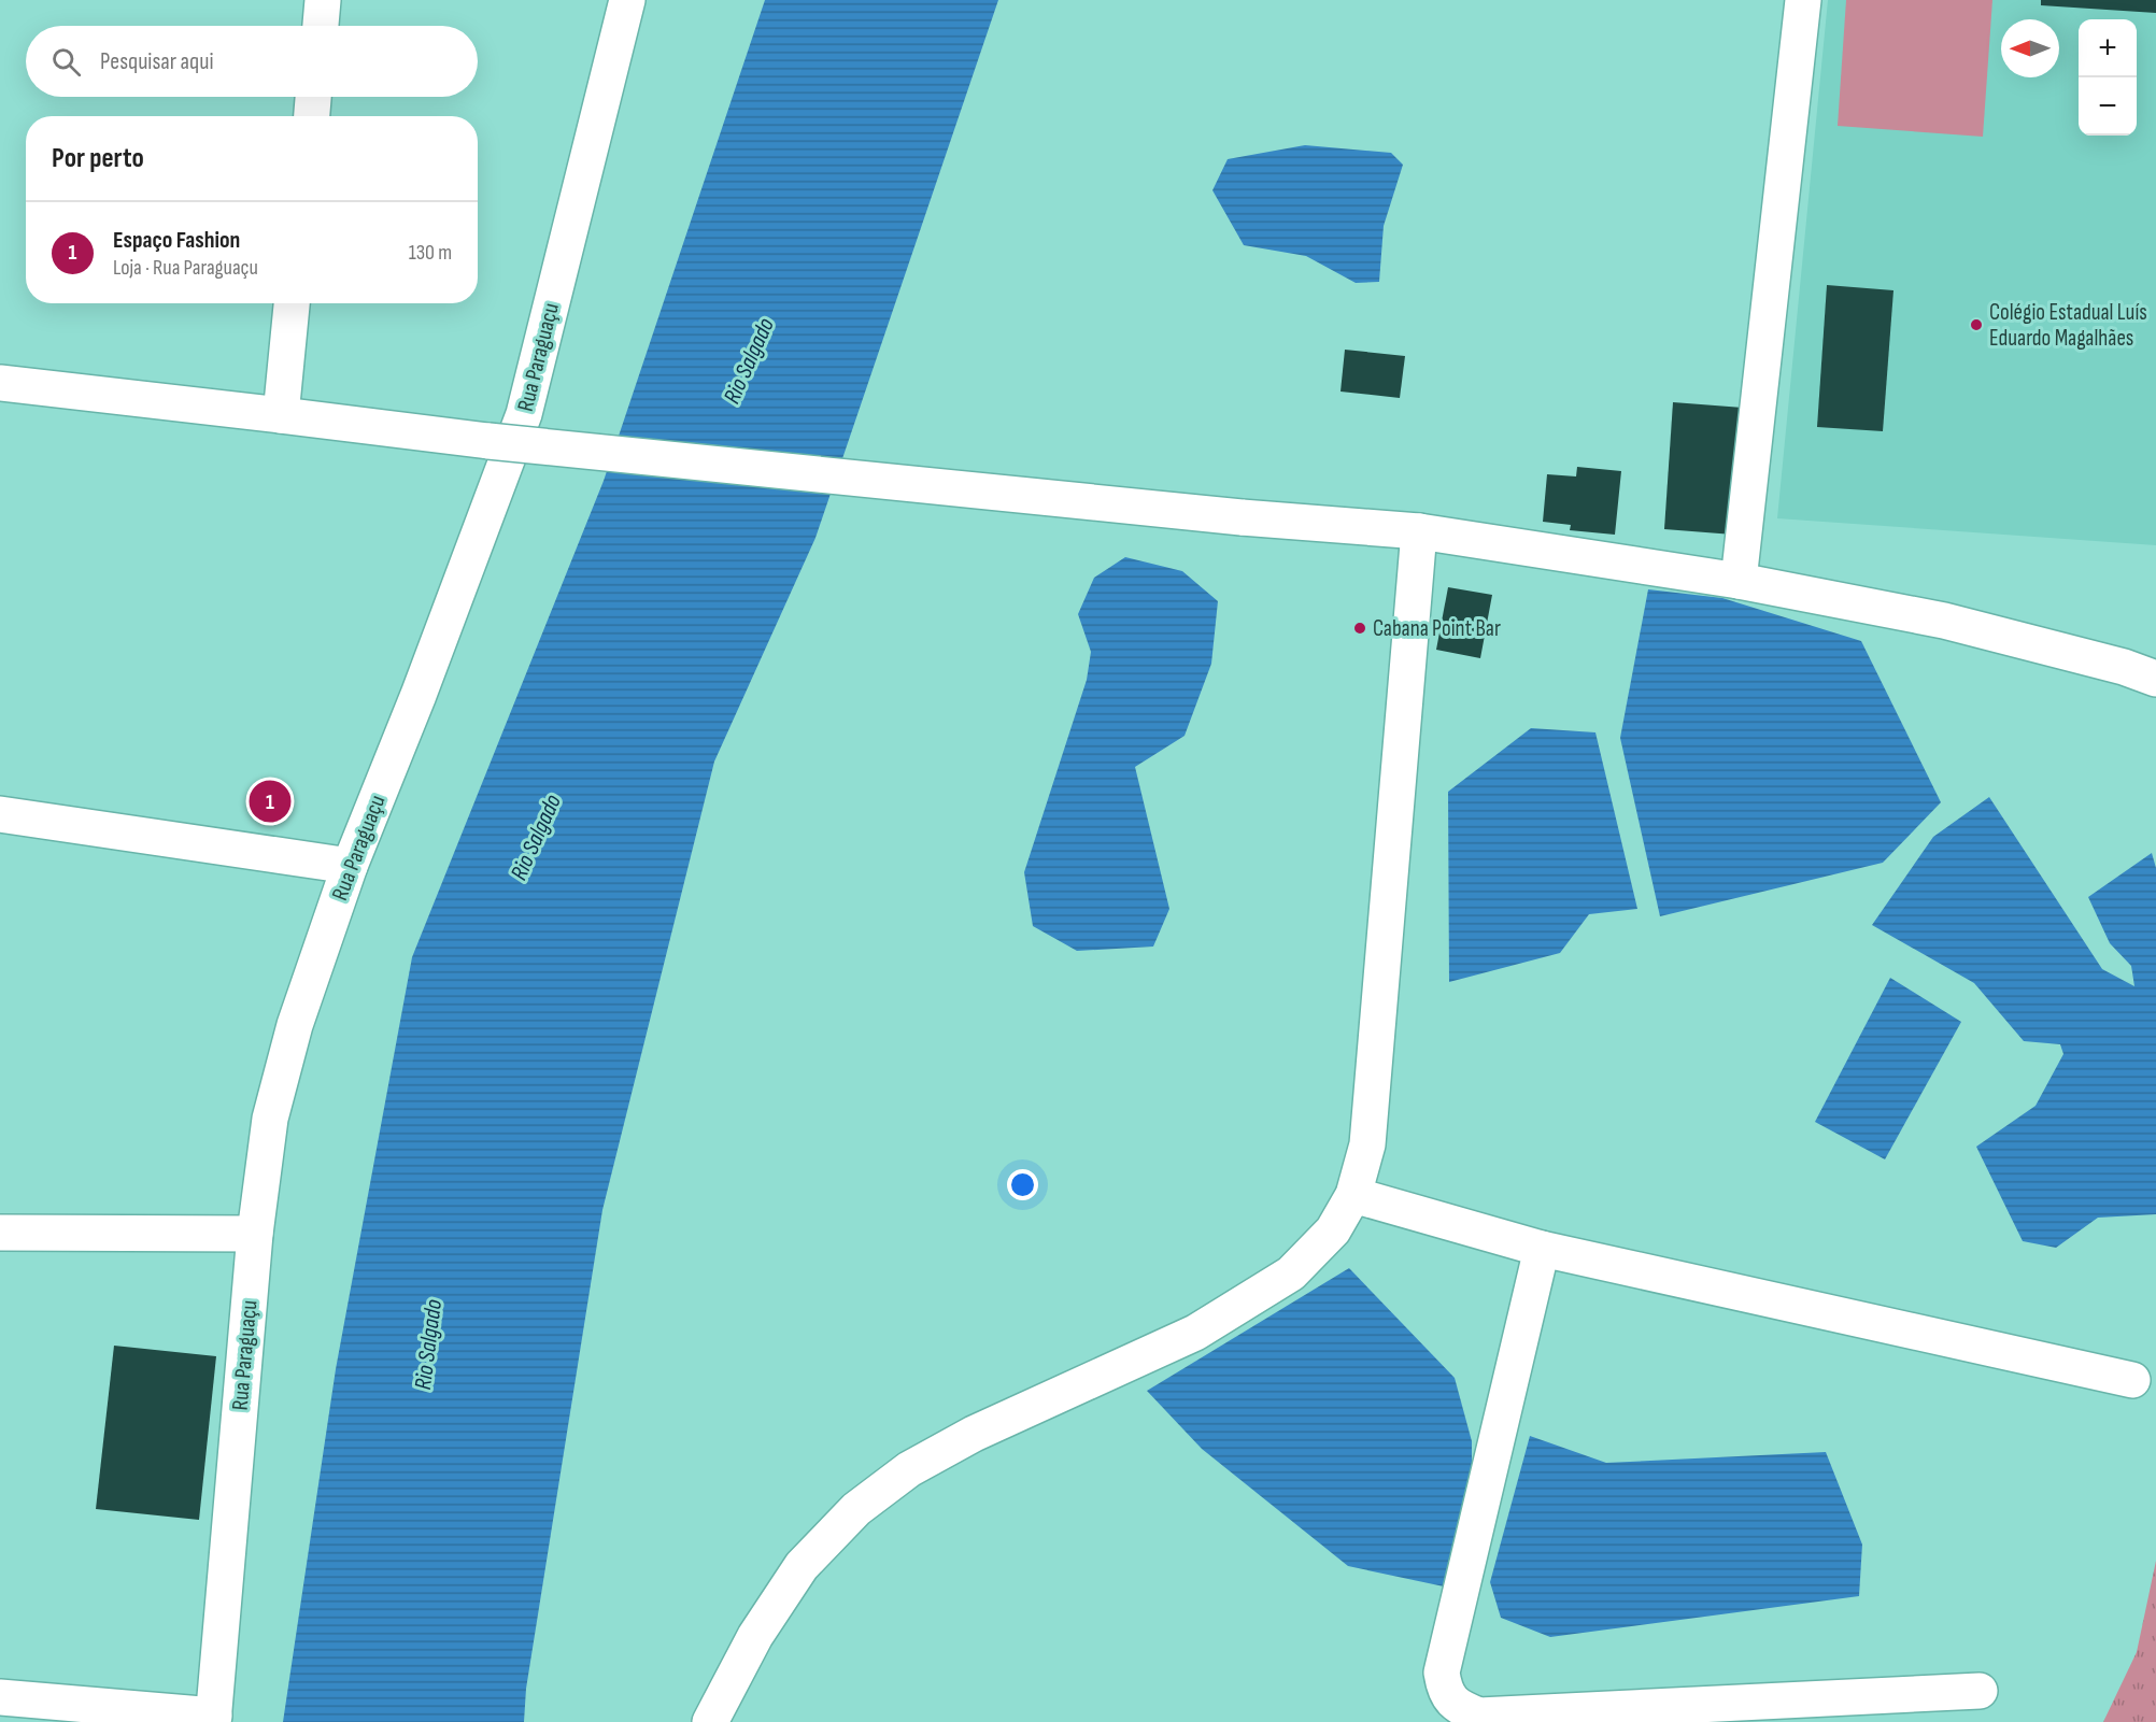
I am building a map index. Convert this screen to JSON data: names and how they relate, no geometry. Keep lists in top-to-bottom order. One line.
{"streets":{"street":["Rua Paraguaçu"]},"water":["Rio Salgado"],"places":["Colégio Estadual Luís Eduardo Magalhães","Cabana Point Bar"],"north":"left","page":{"map_buttons":["+","−"],"search":"Pesquisar aqui","heading":"Por perto","list":[{"mark":"1","name":"Espaço Fashion","note":"Loja · Rua Paraguaçu","value":"130 m"}],"pins":"1"}}
